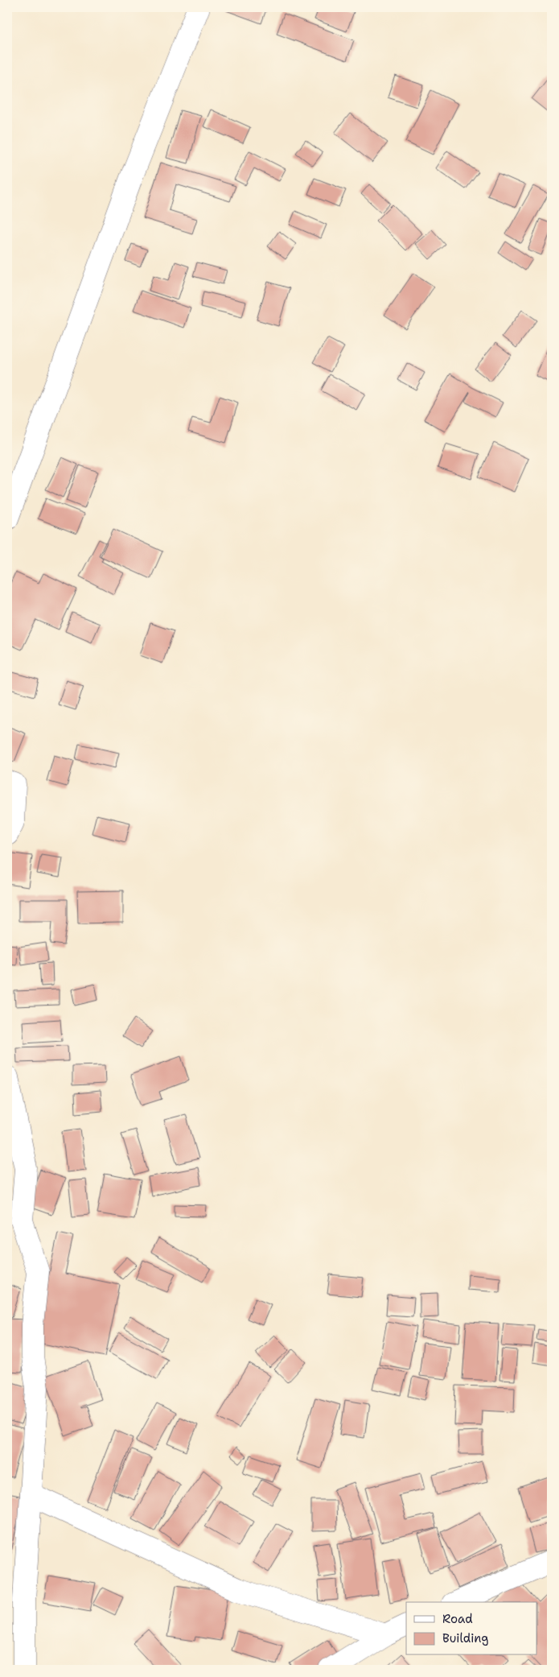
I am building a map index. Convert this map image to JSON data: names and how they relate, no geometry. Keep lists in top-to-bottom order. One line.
{"legend":["Road","Building"]}
